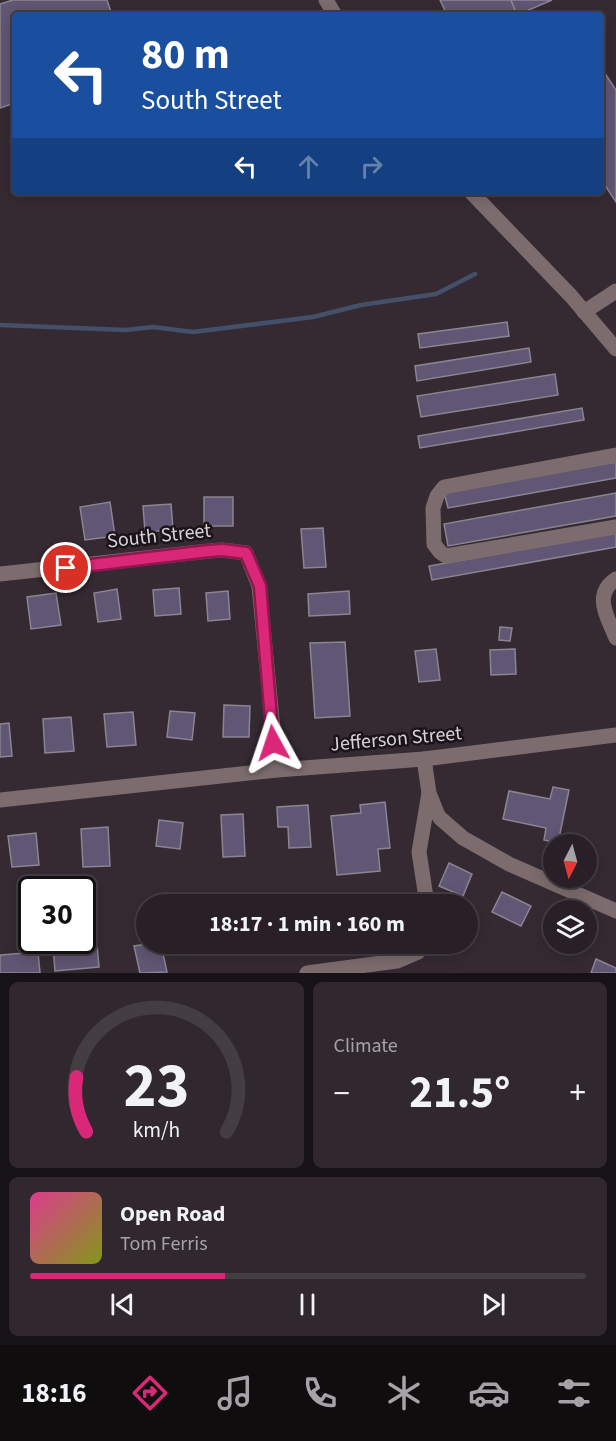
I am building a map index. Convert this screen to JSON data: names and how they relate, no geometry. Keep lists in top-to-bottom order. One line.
{"streets":{"street":["South Street","Jefferson Street"]},"crossings":[["South Street","Jefferson Street"]],"north":"bottom","page":{"turn":["80 m","South Street"],"limit":"30","trip":"18:17 · 1 min · 160 m","tile":"Climate","heat":["−","21.5°","+"],"song":["Open Road","Tom Ferris"],"tabs":"18:16","gauge":["23","km/h"]}}
